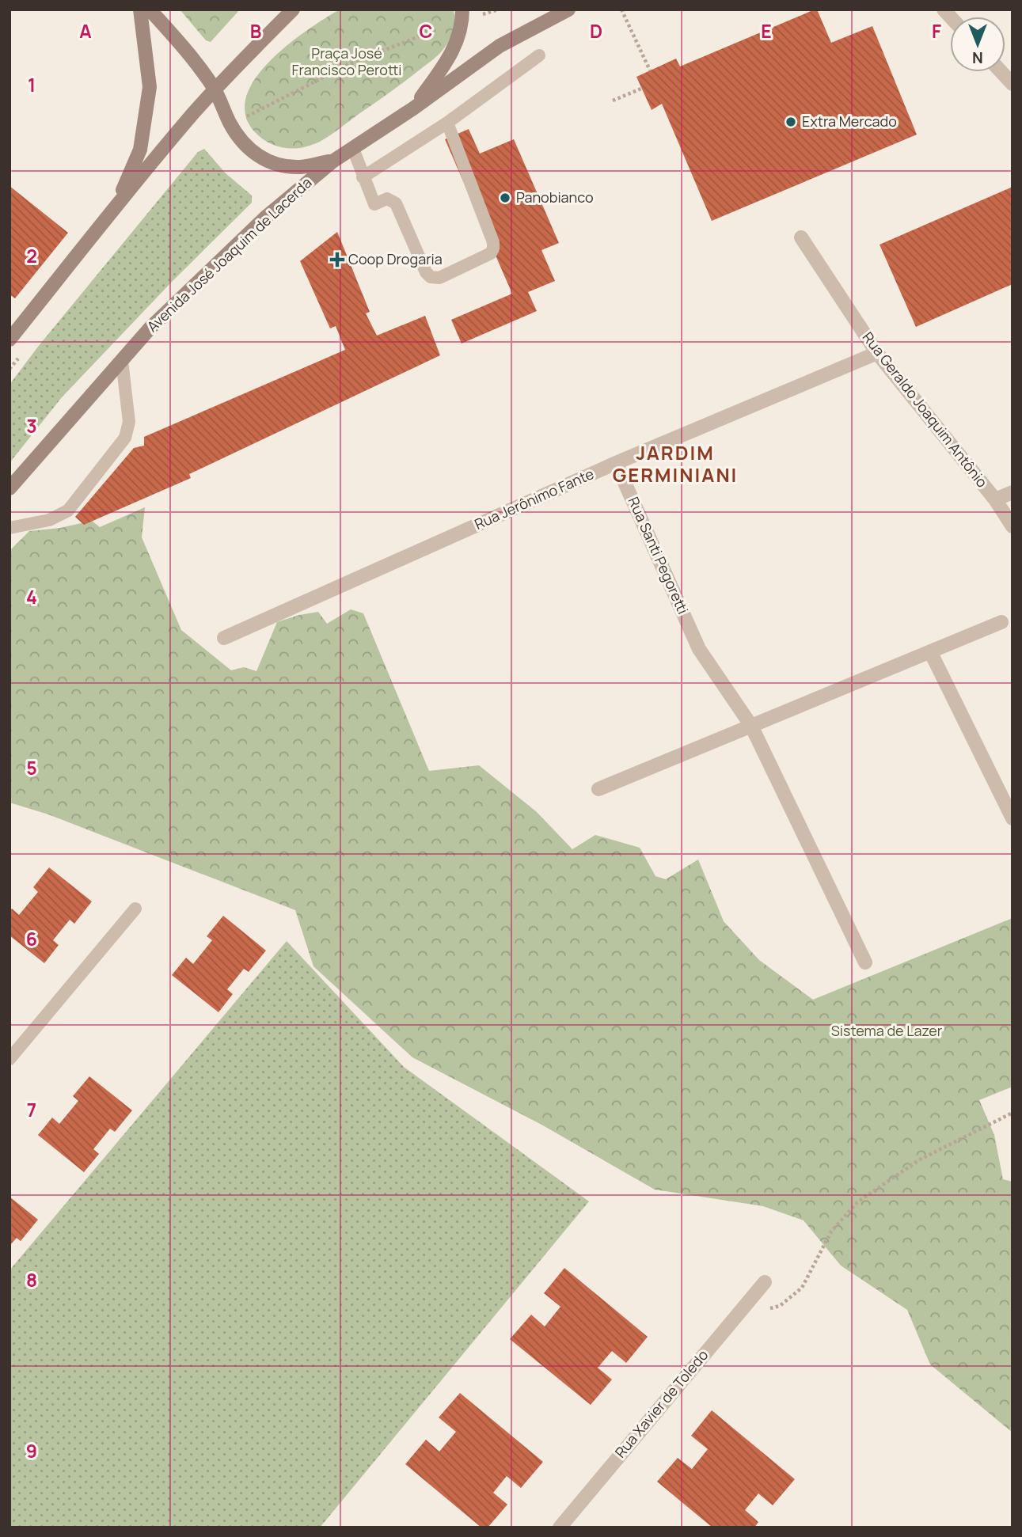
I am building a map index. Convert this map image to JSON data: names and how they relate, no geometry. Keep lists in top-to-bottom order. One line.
{"streets":{"main road":["Avenida José Joaquim de Lacerda"],"street":["Rua Geraldo Joaquim Antônio","Rua Jerônimo Fante","Rua Santi Pegoretti","Rua Xavier de Toledo"]},"crossings":[["Rua Geraldo Joaquim Antônio","Rua Jerônimo Fante"],["Rua Jerônimo Fante","Rua Santi Pegoretti"]],"districts":["JARDIM GERMINIANI"],"parks":["Praça José Francisco Perotti","Sistema de Lazer"],"places":{"other":["Extra Mercado","Panobianco"],"health":["Coop Drogaria"]},"north":"bottom","grid":{"columns":["A","B","C","D","E","F"],"rows":["1","2","3","4","5","6","7","8","9"]}}
